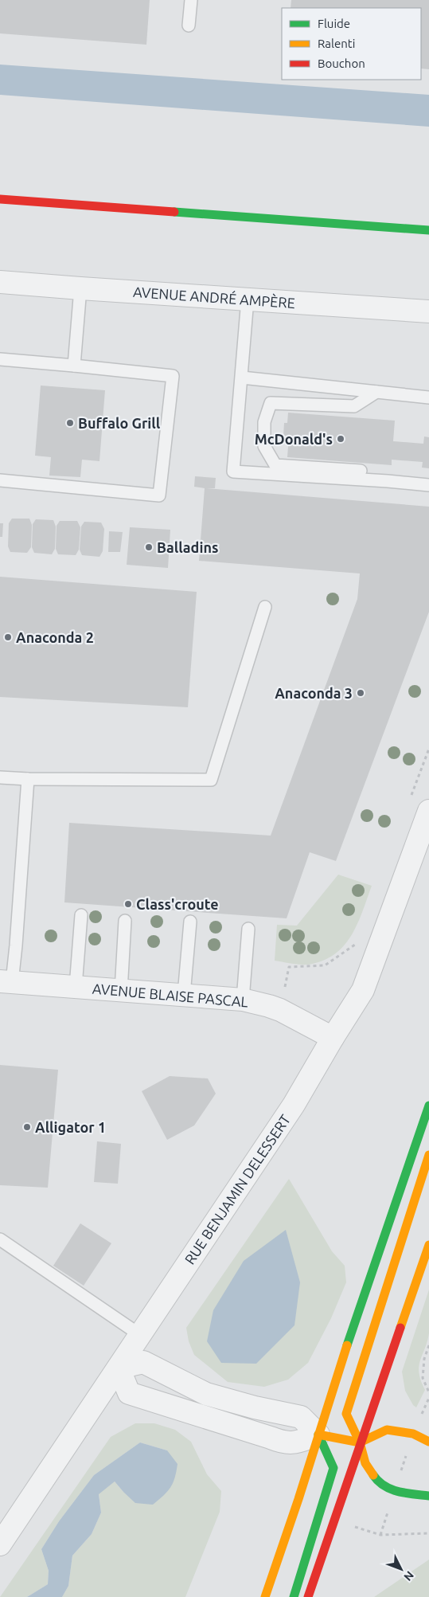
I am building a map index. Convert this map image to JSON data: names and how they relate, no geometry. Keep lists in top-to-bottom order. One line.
{"streets":{"street":["AVENUE ANDRÉ AMPÈRE","AVENUE BLAISE PASCAL","RUE BENJAMIN DELESSERT"]},"crossings":[["AVENUE BLAISE PASCAL","RUE BENJAMIN DELESSERT"]],"places":["Buffalo Grill","McDonald's","Balladins","Anaconda 2","Anaconda 3","Class'croute","Alligator 1"],"legend":["Fluide","Ralenti","Bouchon"],"north":"bottom right"}
